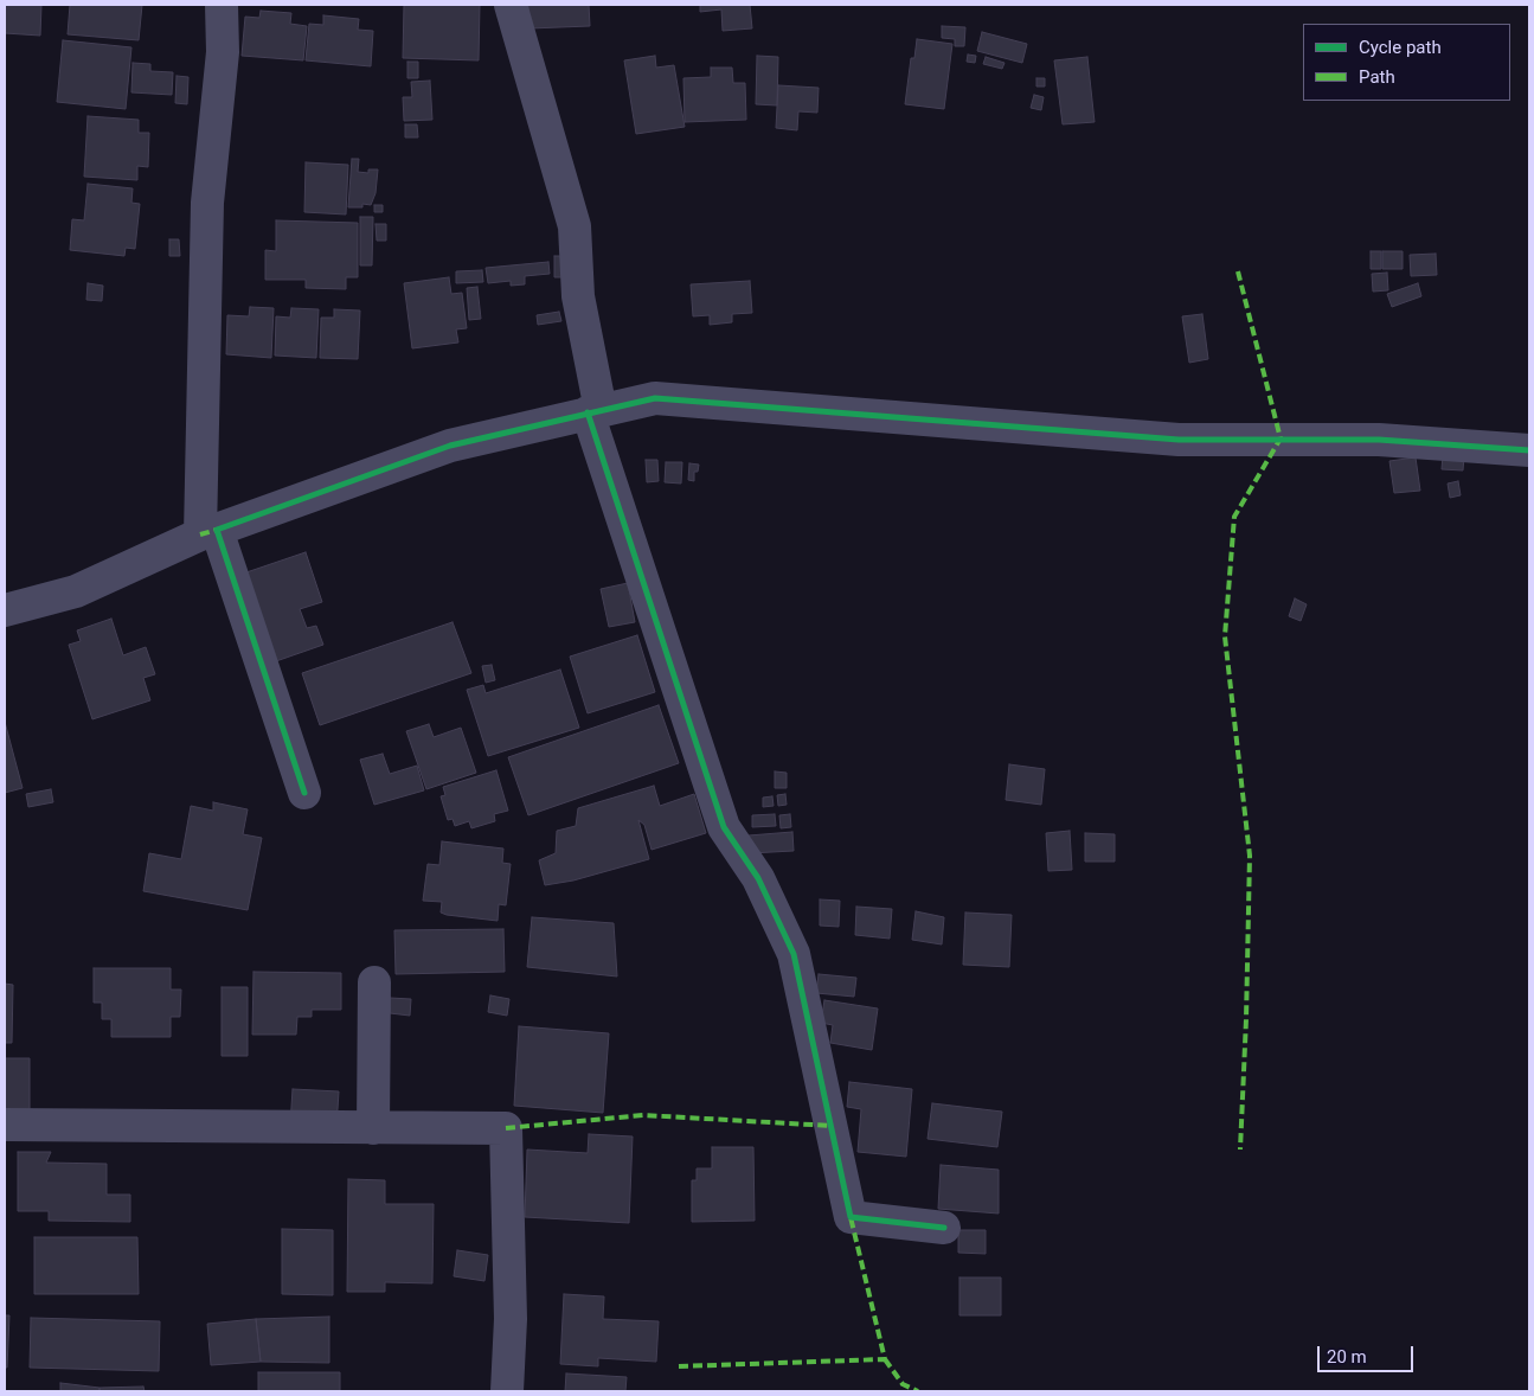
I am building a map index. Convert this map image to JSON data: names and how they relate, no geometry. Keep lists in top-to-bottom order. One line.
{"legend":["Cycle path","Path"],"scale_bar":"20 m"}
